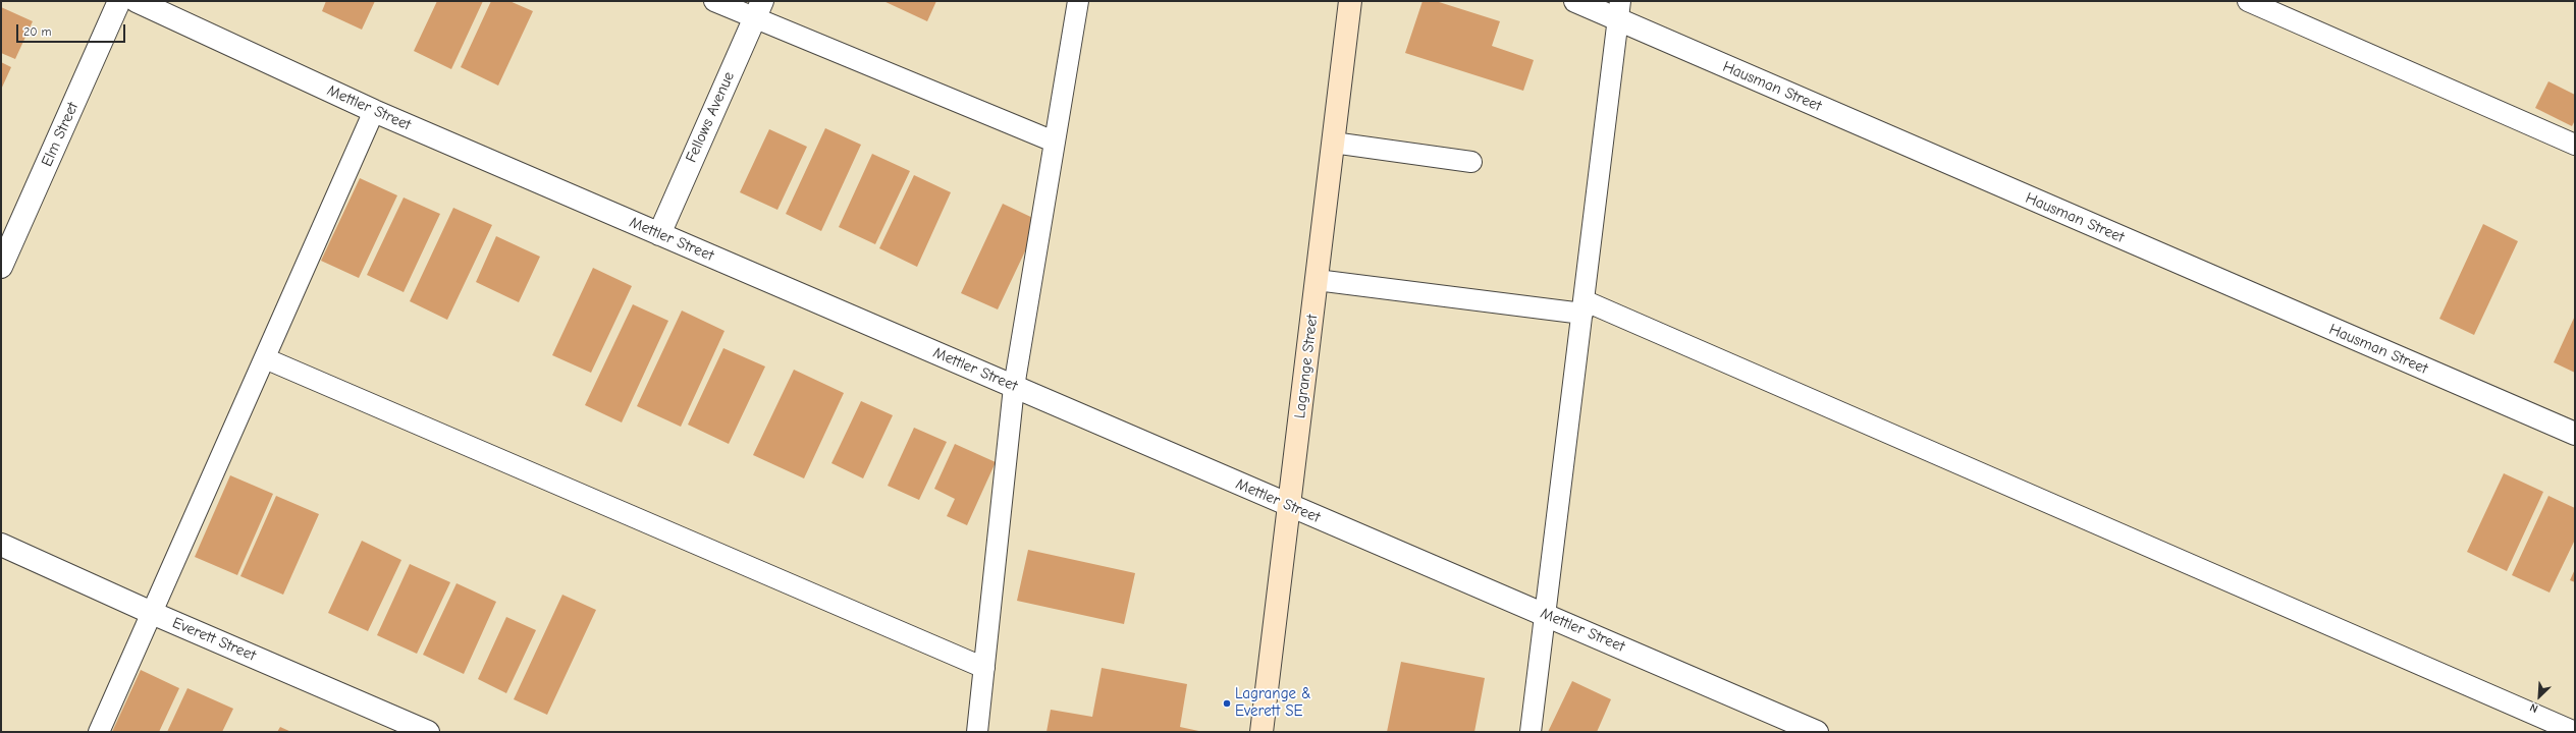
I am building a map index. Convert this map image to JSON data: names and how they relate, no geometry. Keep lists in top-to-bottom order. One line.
{"streets":{"main road":["Lagrange Street"],"street":["Hausman Street","Mettler Street","Fellows Avenue","Elm Street","Everett Street"]},"crossings":[["Mettler Street","Fellows Avenue"],["Mettler Street","Lagrange Street"]],"places":["Lagrange & Everett SE"],"scale_bar":"20 m","north":"bottom left"}
